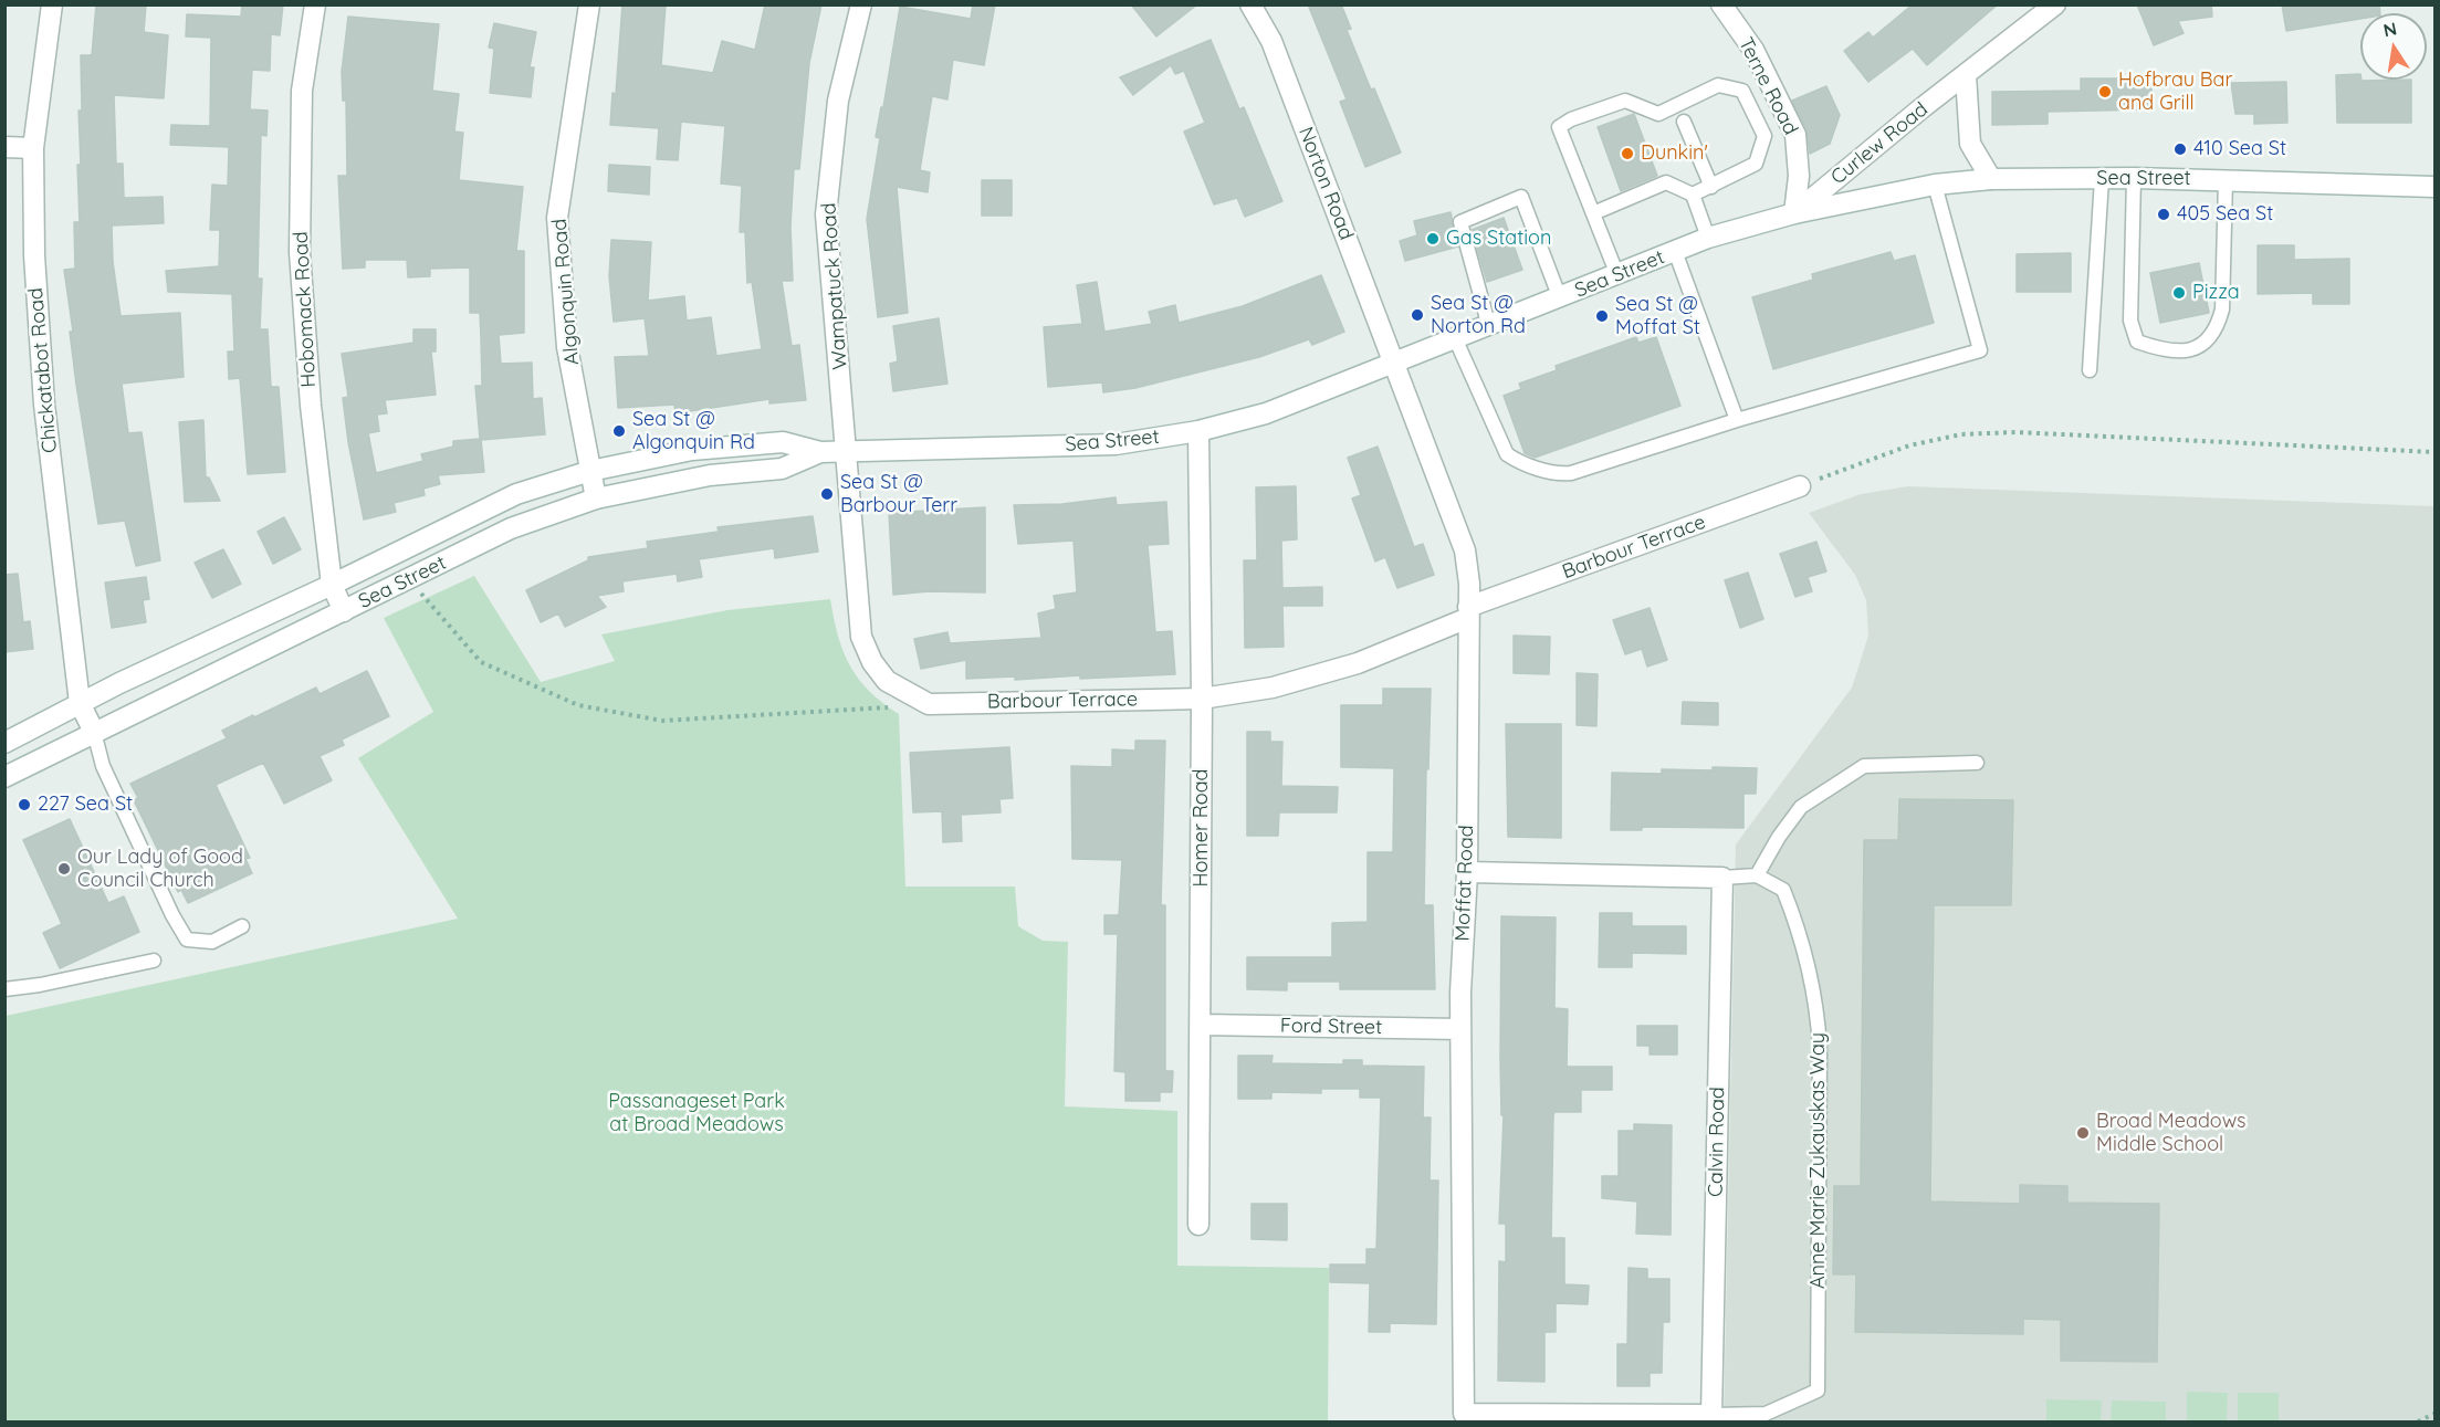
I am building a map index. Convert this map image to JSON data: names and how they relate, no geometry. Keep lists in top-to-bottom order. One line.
{"streets":{"street":["Terne Road","Curlew Road","Sea Street","Norton Road","Wampatuck Road","Algonquin Road","Hobomack Road","Chickatabot Road","Barbour Terrace","Homer Road","Moffat Road","Ford Street","Calvin Road"],"lane":["Anne Marie Zukauskas Way"]},"crossings":[["Terne Road","Curlew Road"],["Terne Road","Sea Street"],["Curlew Road","Sea Street"],["Sea Street","Norton Road"],["Sea Street","Wampatuck Road"],["Sea Street","Algonquin Road"],["Sea Street","Hobomack Road"],["Sea Street","Chickatabot Road"],["Sea Street","Homer Road"],["Sea Street","Moffat Road"],["Norton Road","Moffat Road"],["Barbour Terrace","Homer Road"],["Barbour Terrace","Moffat Road"],["Homer Road","Ford Street"],["Moffat Road","Ford Street"],["Moffat Road","Calvin Road"],["Moffat Road","Anne Marie Zukauskas Way"],["Calvin Road","Anne Marie Zukauskas Way"]],"parks":["Passanageset Park at Broad Meadows"],"places":["Hofbrau Bar and Grill","410 Sea St","Dunkin'","405 Sea St","Gas Station","Pizza","Sea St @ Norton Rd","Sea St @ Moffat St","Sea St @ Algonquin Rd","Sea St @ Barbour Terr","227 Sea St","Our Lady of Good Council Church","Broad Meadows Middle School"],"north":"top"}
